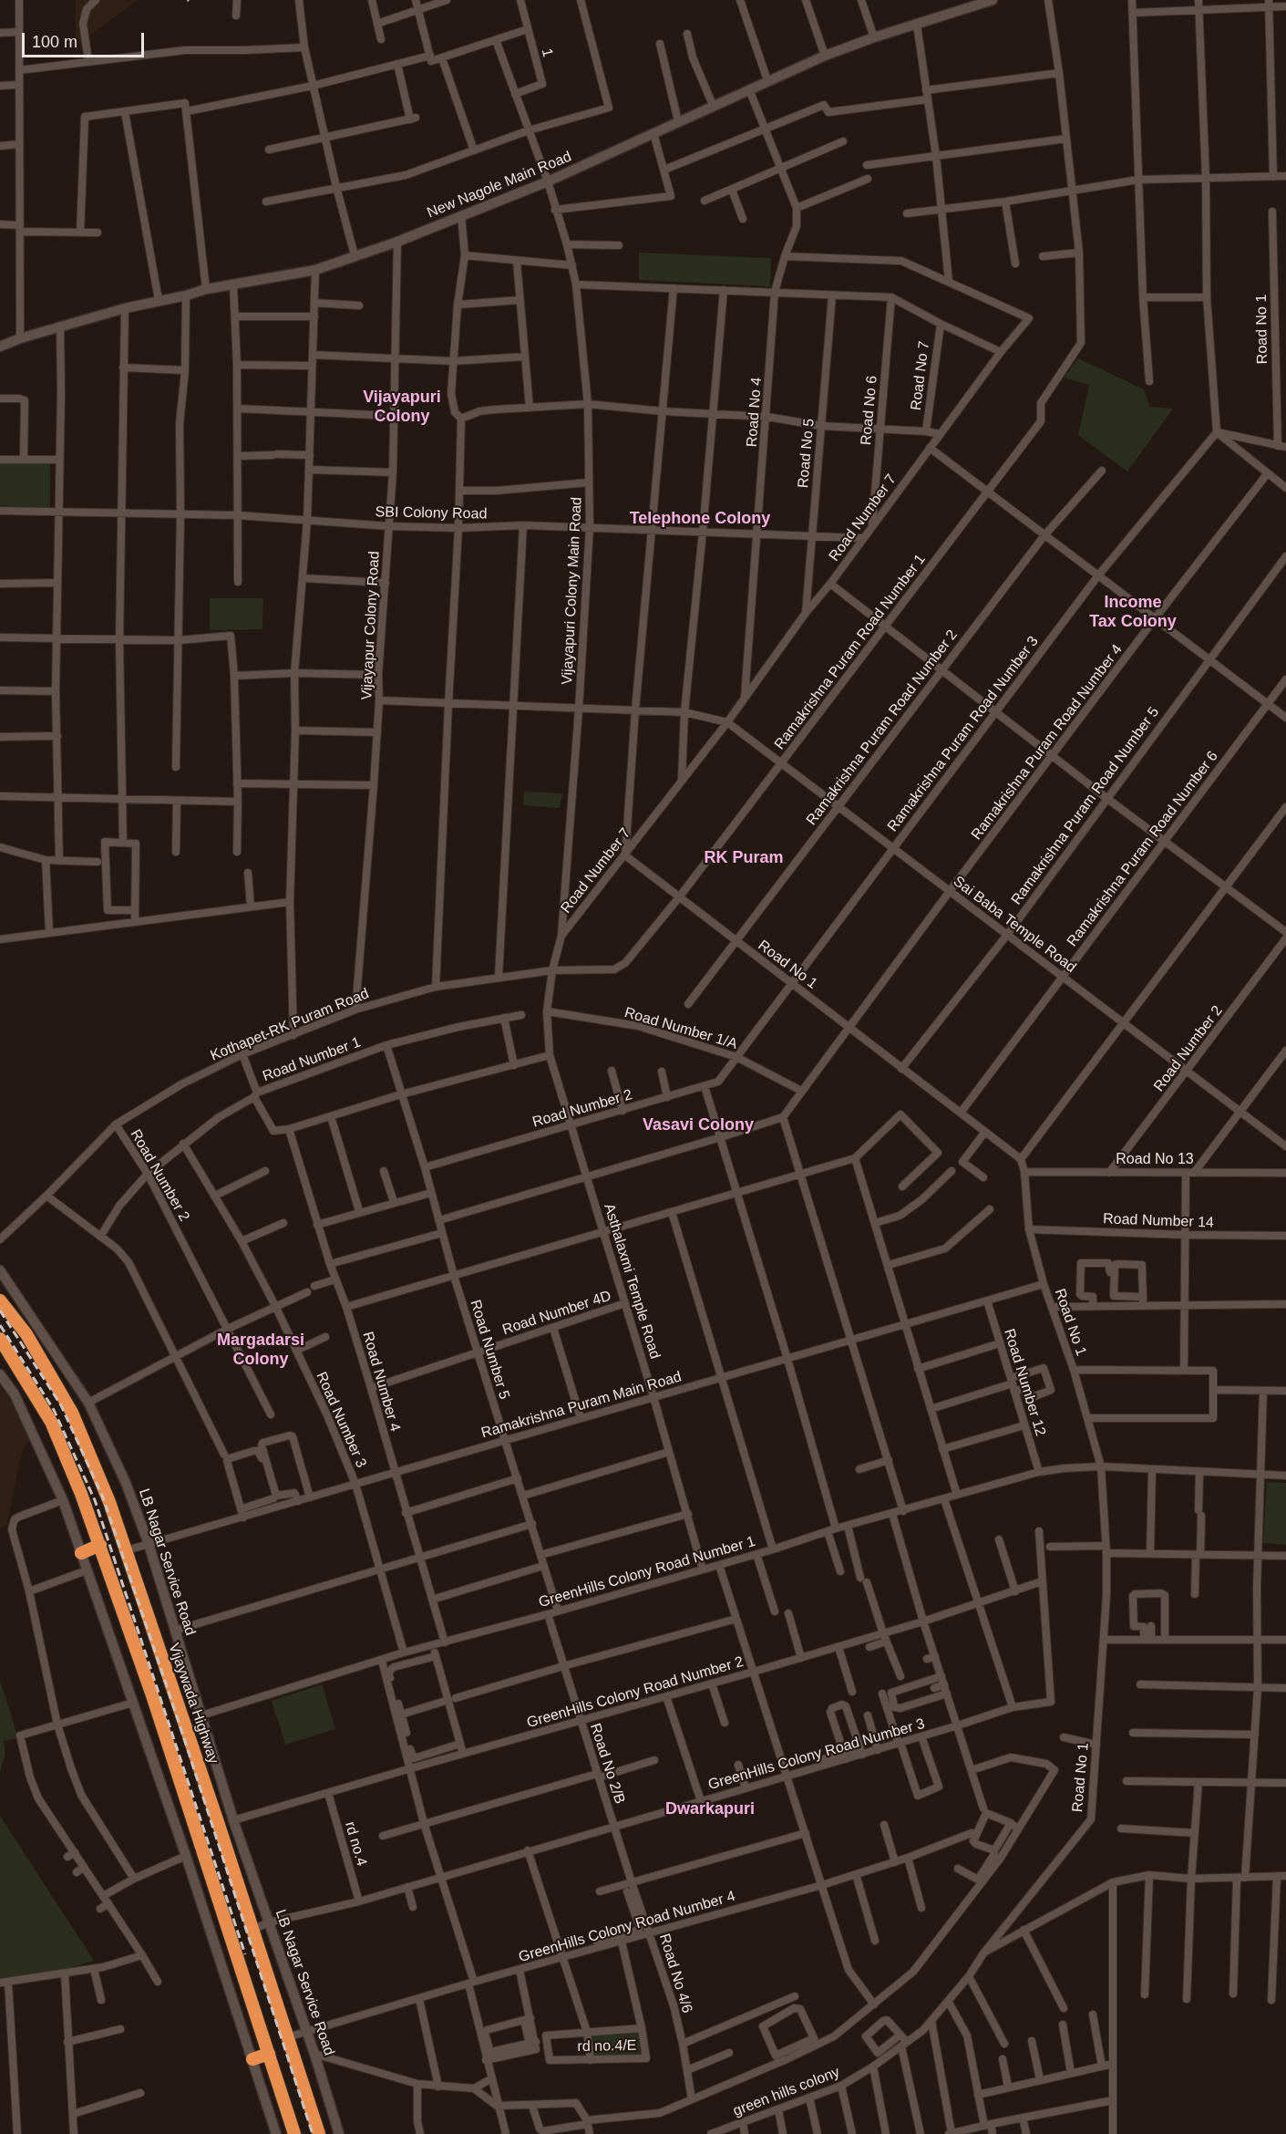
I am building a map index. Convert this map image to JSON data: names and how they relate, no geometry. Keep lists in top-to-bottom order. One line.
{"streets":{"highway":["Vijaywada Highway"],"street":["1","New Nagole Main Road","Road No 1","Road No 7","Road No 6","Road No 4","Road No 5","SBI Colony Road","Road Number 7","Vijayapuri Colony Main Road","Vijayapur Colony Road","Ramakrishna Puram Road Number 1","Ramakrishna Puram Road Number 2","Ramakrishna Puram Road Number 3","Ramakrishna Puram Road Number 4","Ramakrishna Puram Road Number 5","Ramakrishna Puram Road Number 6","Sai Baba Temple Road","Kothapet-RK Puram Road","Road Number 1/A","Road Number 2","Road Number 1","Road No 13","Road Number 14","Asthalaxmi Temple Road","Road Number 4D","Road Number 5","Road Number 4","Road Number 12","Ramakrishna Puram Main Road","Road Number 3","LB Nagar Service Road","GreenHills Colony Road Number 1","GreenHills Colony Road Number 2","GreenHills Colony Road Number 3","Road No 2/B","rd no.4","GreenHills Colony Road Number 4","Road No 4/6","rd no.4/E","green hills colony"]},"crossings":[["1","Vijayapuri Colony Main Road"],["New Nagole Main Road","Vijayapuri Colony Main Road"],["New Nagole Main Road","Vijayapur Colony Road"],["Road No 1","Road Number 7"],["Road No 1","Ramakrishna Puram Road Number 1"],["Road No 1","Ramakrishna Puram Road Number 2"],["Road No 1","Ramakrishna Puram Road Number 3"],["Road No 1","Ramakrishna Puram Road Number 4"],["Road No 1","Ramakrishna Puram Road Number 5"],["Road No 1","Ramakrishna Puram Road Number 6"],["Road No 1","Kothapet-RK Puram Road"],["Road No 1","Road No 13"],["Road No 1","Road Number 14"],["Road No 1","Ramakrishna Puram Main Road"],["Road No 1","GreenHills Colony Road Number 1"],["Road No 1","green hills colony"],["Road No 6","Road Number 7"],["Road No 4","SBI Colony Road"],["Road No 4","Road Number 7"],["Road No 5","SBI Colony Road"],["Road No 5","Road Number 7"],["SBI Colony Road","Road Number 7"],["SBI Colony Road","Vijayapuri Colony Main Road"],["SBI Colony Road","Vijayapur Colony Road"],["Road Number 7","Vijayapuri Colony Main Road"],["Road Number 7","Sai Baba Temple Road"],["Vijayapuri Colony Main Road","Kothapet-RK Puram Road"],["Vijayapuri Colony Main Road","Road Number 1/A"],["Vijayapuri Colony Main Road","Asthalaxmi Temple Road"],["Vijayapur Colony Road","Kothapet-RK Puram Road"],["Ramakrishna Puram Road Number 1","Sai Baba Temple Road"],["Ramakrishna Puram Road Number 1","Kothapet-RK Puram Road"],["Ramakrishna Puram Road Number 2","Sai Baba Temple Road"],["Ramakrishna Puram Road Number 3","Sai Baba Temple Road"],["Ramakrishna Puram Road Number 3","Road Number 1/A"],["Ramakrishna Puram Road Number 3","Road Number 2"],["Ramakrishna Puram Road Number 4","Sai Baba Temple Road"],["Ramakrishna Puram Road Number 5","Sai Baba Temple Road"],["Ramakrishna Puram Road Number 6","Sai Baba Temple Road"],["Sai Baba Temple Road","Road Number 2"],["Kothapet-RK Puram Road","Road Number 2"],["Road Number 1/A","Road Number 2"],["Road Number 2","Road Number 1"],["Road Number 2","Road No 13"],["Road Number 2","Asthalaxmi Temple Road"],["Road Number 2","Road Number 5"],["Road Number 1","Road Number 5"],["Road Number 1","Road Number 3"],["Asthalaxmi Temple Road","Road Number 4D"],["Asthalaxmi Temple Road","Ramakrishna Puram Main Road"],["Asthalaxmi Temple Road","GreenHills Colony Road Number 1"],["Road Number 4D","Road Number 5"],["Road Number 4D","Road Number 4"],["Road Number 5","Ramakrishna Puram Main Road"],["Road Number 5","GreenHills Colony Road Number 1"],["Road Number 4","Ramakrishna Puram Main Road"],["Road Number 4","GreenHills Colony Road Number 1"],["Road Number 12","Ramakrishna Puram Main Road"],["Road Number 12","GreenHills Colony Road Number 1"],["Ramakrishna Puram Main Road","Road Number 3"],["Ramakrishna Puram Main Road","LB Nagar Service Road"],["Ramakrishna Puram Main Road","Vijaywada Highway"],["Road Number 3","GreenHills Colony Road Number 1"],["LB Nagar Service Road","GreenHills Colony Road Number 1"],["LB Nagar Service Road","GreenHills Colony Road Number 2"],["LB Nagar Service Road","GreenHills Colony Road Number 3"],["LB Nagar Service Road","GreenHills Colony Road Number 4"],["GreenHills Colony Road Number 1","Road No 2/B"],["GreenHills Colony Road Number 2","GreenHills Colony Road Number 3"],["GreenHills Colony Road Number 2","Road No 2/B"],["GreenHills Colony Road Number 2","rd no.4"],["Vijaywada Highway","GreenHills Colony Road Number 3"],["Vijaywada Highway","GreenHills Colony Road Number 4"],["GreenHills Colony Road Number 3","Road No 2/B"],["GreenHills Colony Road Number 3","rd no.4"],["GreenHills Colony Road Number 3","Road No 4/6"],["Road No 2/B","Road No 4/6"],["GreenHills Colony Road Number 4","Road No 4/6"]],"districts":["Vijayapuri Colony","Telephone Colony","Income Tax Colony","RK Puram","Vasavi Colony","Margadarsi Colony","Dwarkapuri"],"scale_bar":"100 m"}
